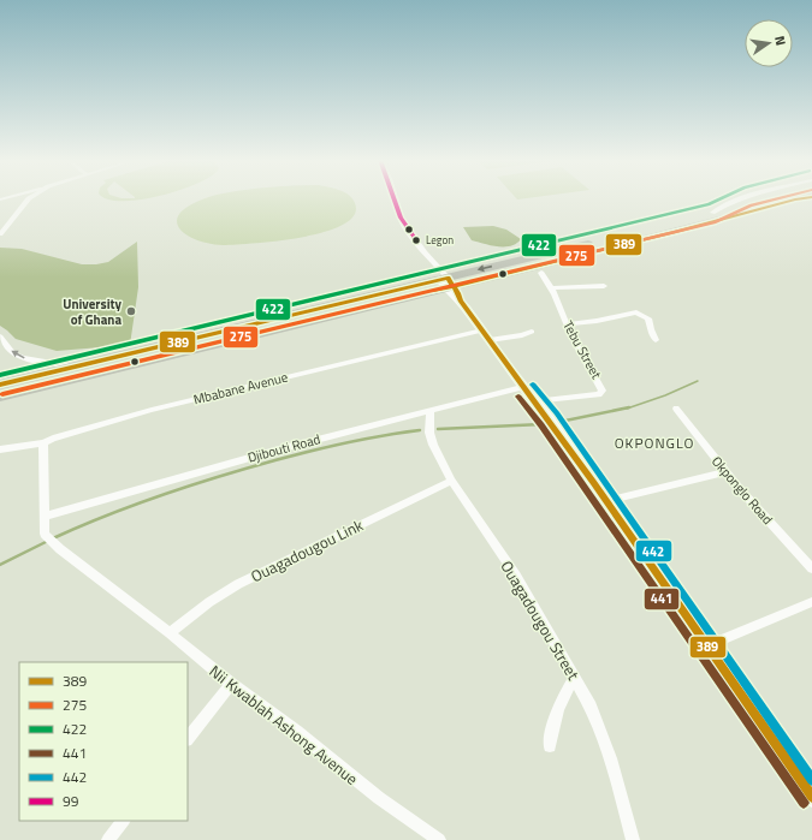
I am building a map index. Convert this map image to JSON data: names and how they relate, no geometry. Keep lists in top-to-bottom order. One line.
{"streets":{"street":["Tebu Street","Mbabane Avenue","Djibouti Road","Okponglo Road","Ouagadougou Link","Ouagadougou Street","Nii Kwablah Ashong Avenue"]},"crossings":[["Mbabane Avenue","Nii Kwablah Ashong Avenue"],["Djibouti Road","Ouagadougou Street"],["Djibouti Road","Nii Kwablah Ashong Avenue"],["Ouagadougou Link","Ouagadougou Street"],["Ouagadougou Link","Nii Kwablah Ashong Avenue"]],"districts":["OKPONGLO"],"places":["Legon","University of Ghana"],"lines":["transit line 389","transit line 275","transit line 422","transit line 99","transit line 442","transit line 441"],"legend":["389","275","422","441","442","99"],"north":"right"}
